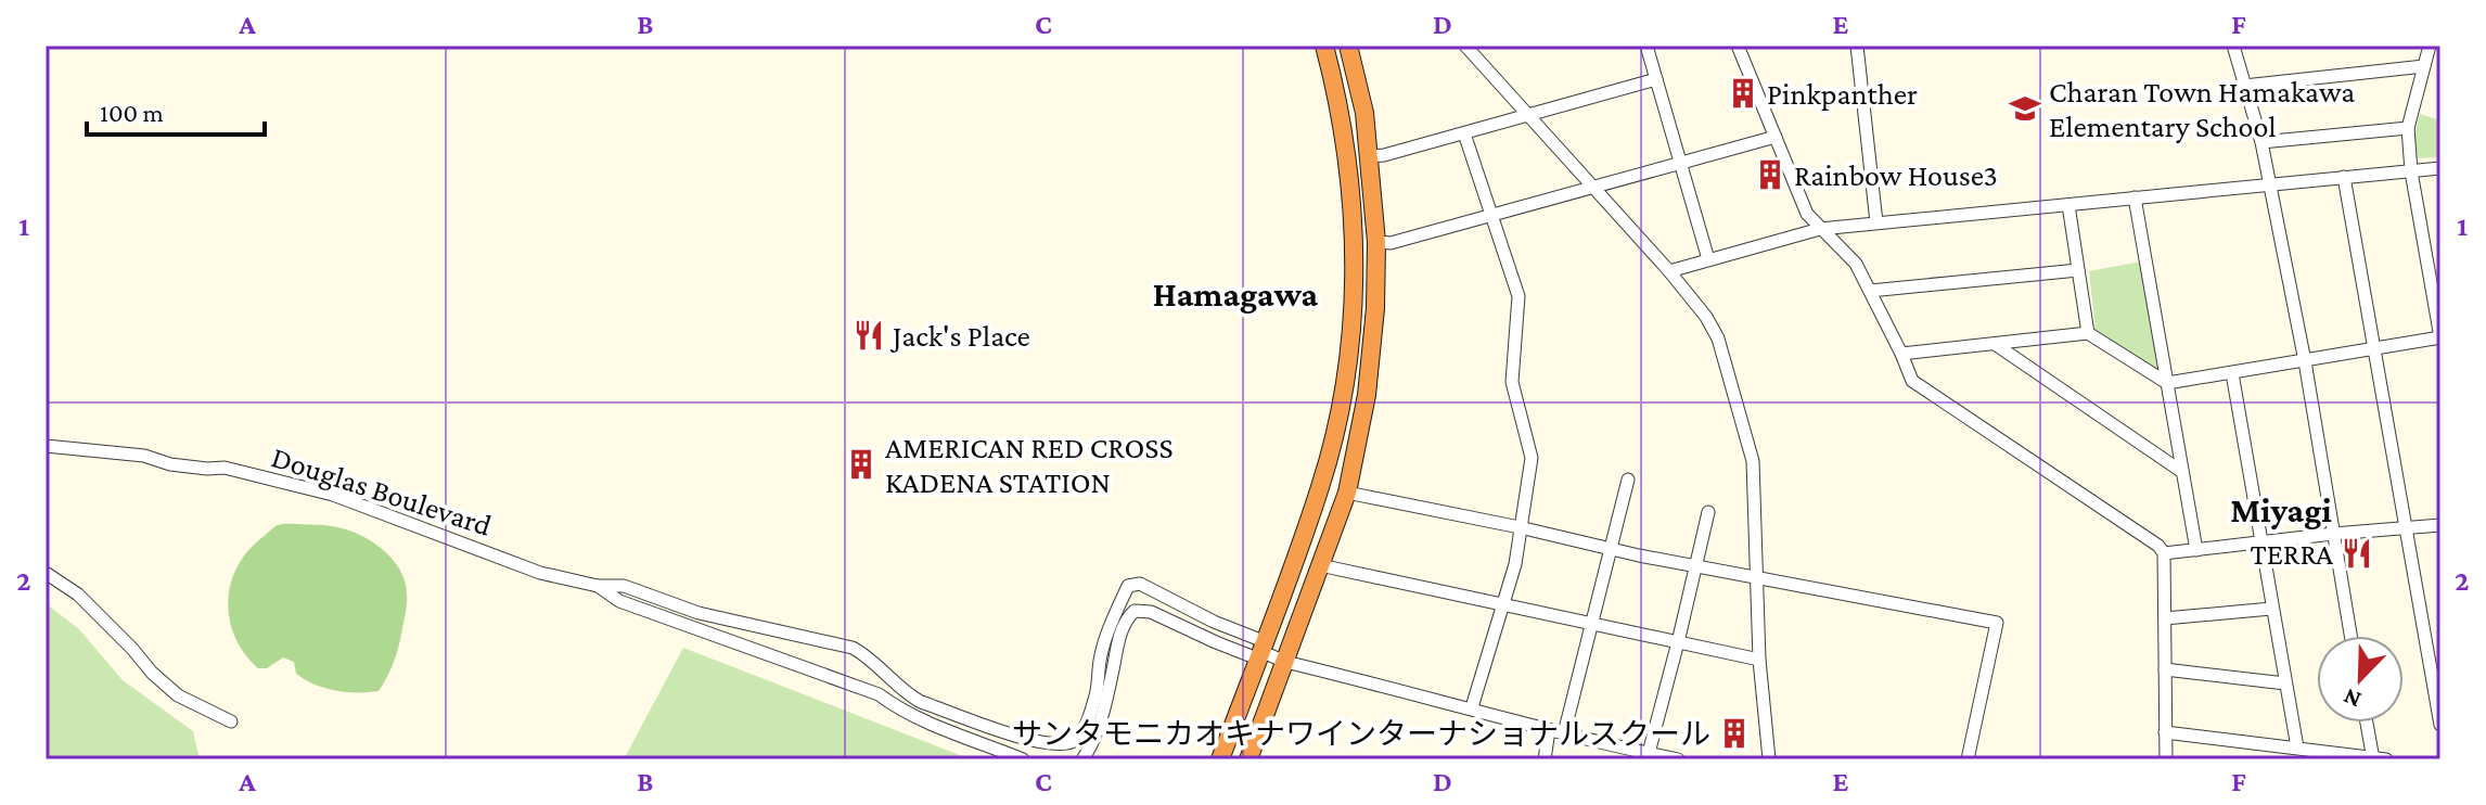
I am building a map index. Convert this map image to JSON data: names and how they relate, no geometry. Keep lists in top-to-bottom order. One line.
{"streets":{"street":["Douglas Boulevard"]},"districts":["Hamagawa","Miyagi"],"places":{"building":["Pinkpanther","Rainbow House3","AMERICAN RED CROSS KADENA STATION","サンタモニカオキナワインターナショナルスクール"],"school or university":["Charan Town Hamakawa Elementary School"],"restaurant":["Jack's Place","TERRA"]},"scale_bar":"100 m","north":"bottom left","grid":{"columns":["A","B","C","D","E","F"],"rows":["1","2"]}}
